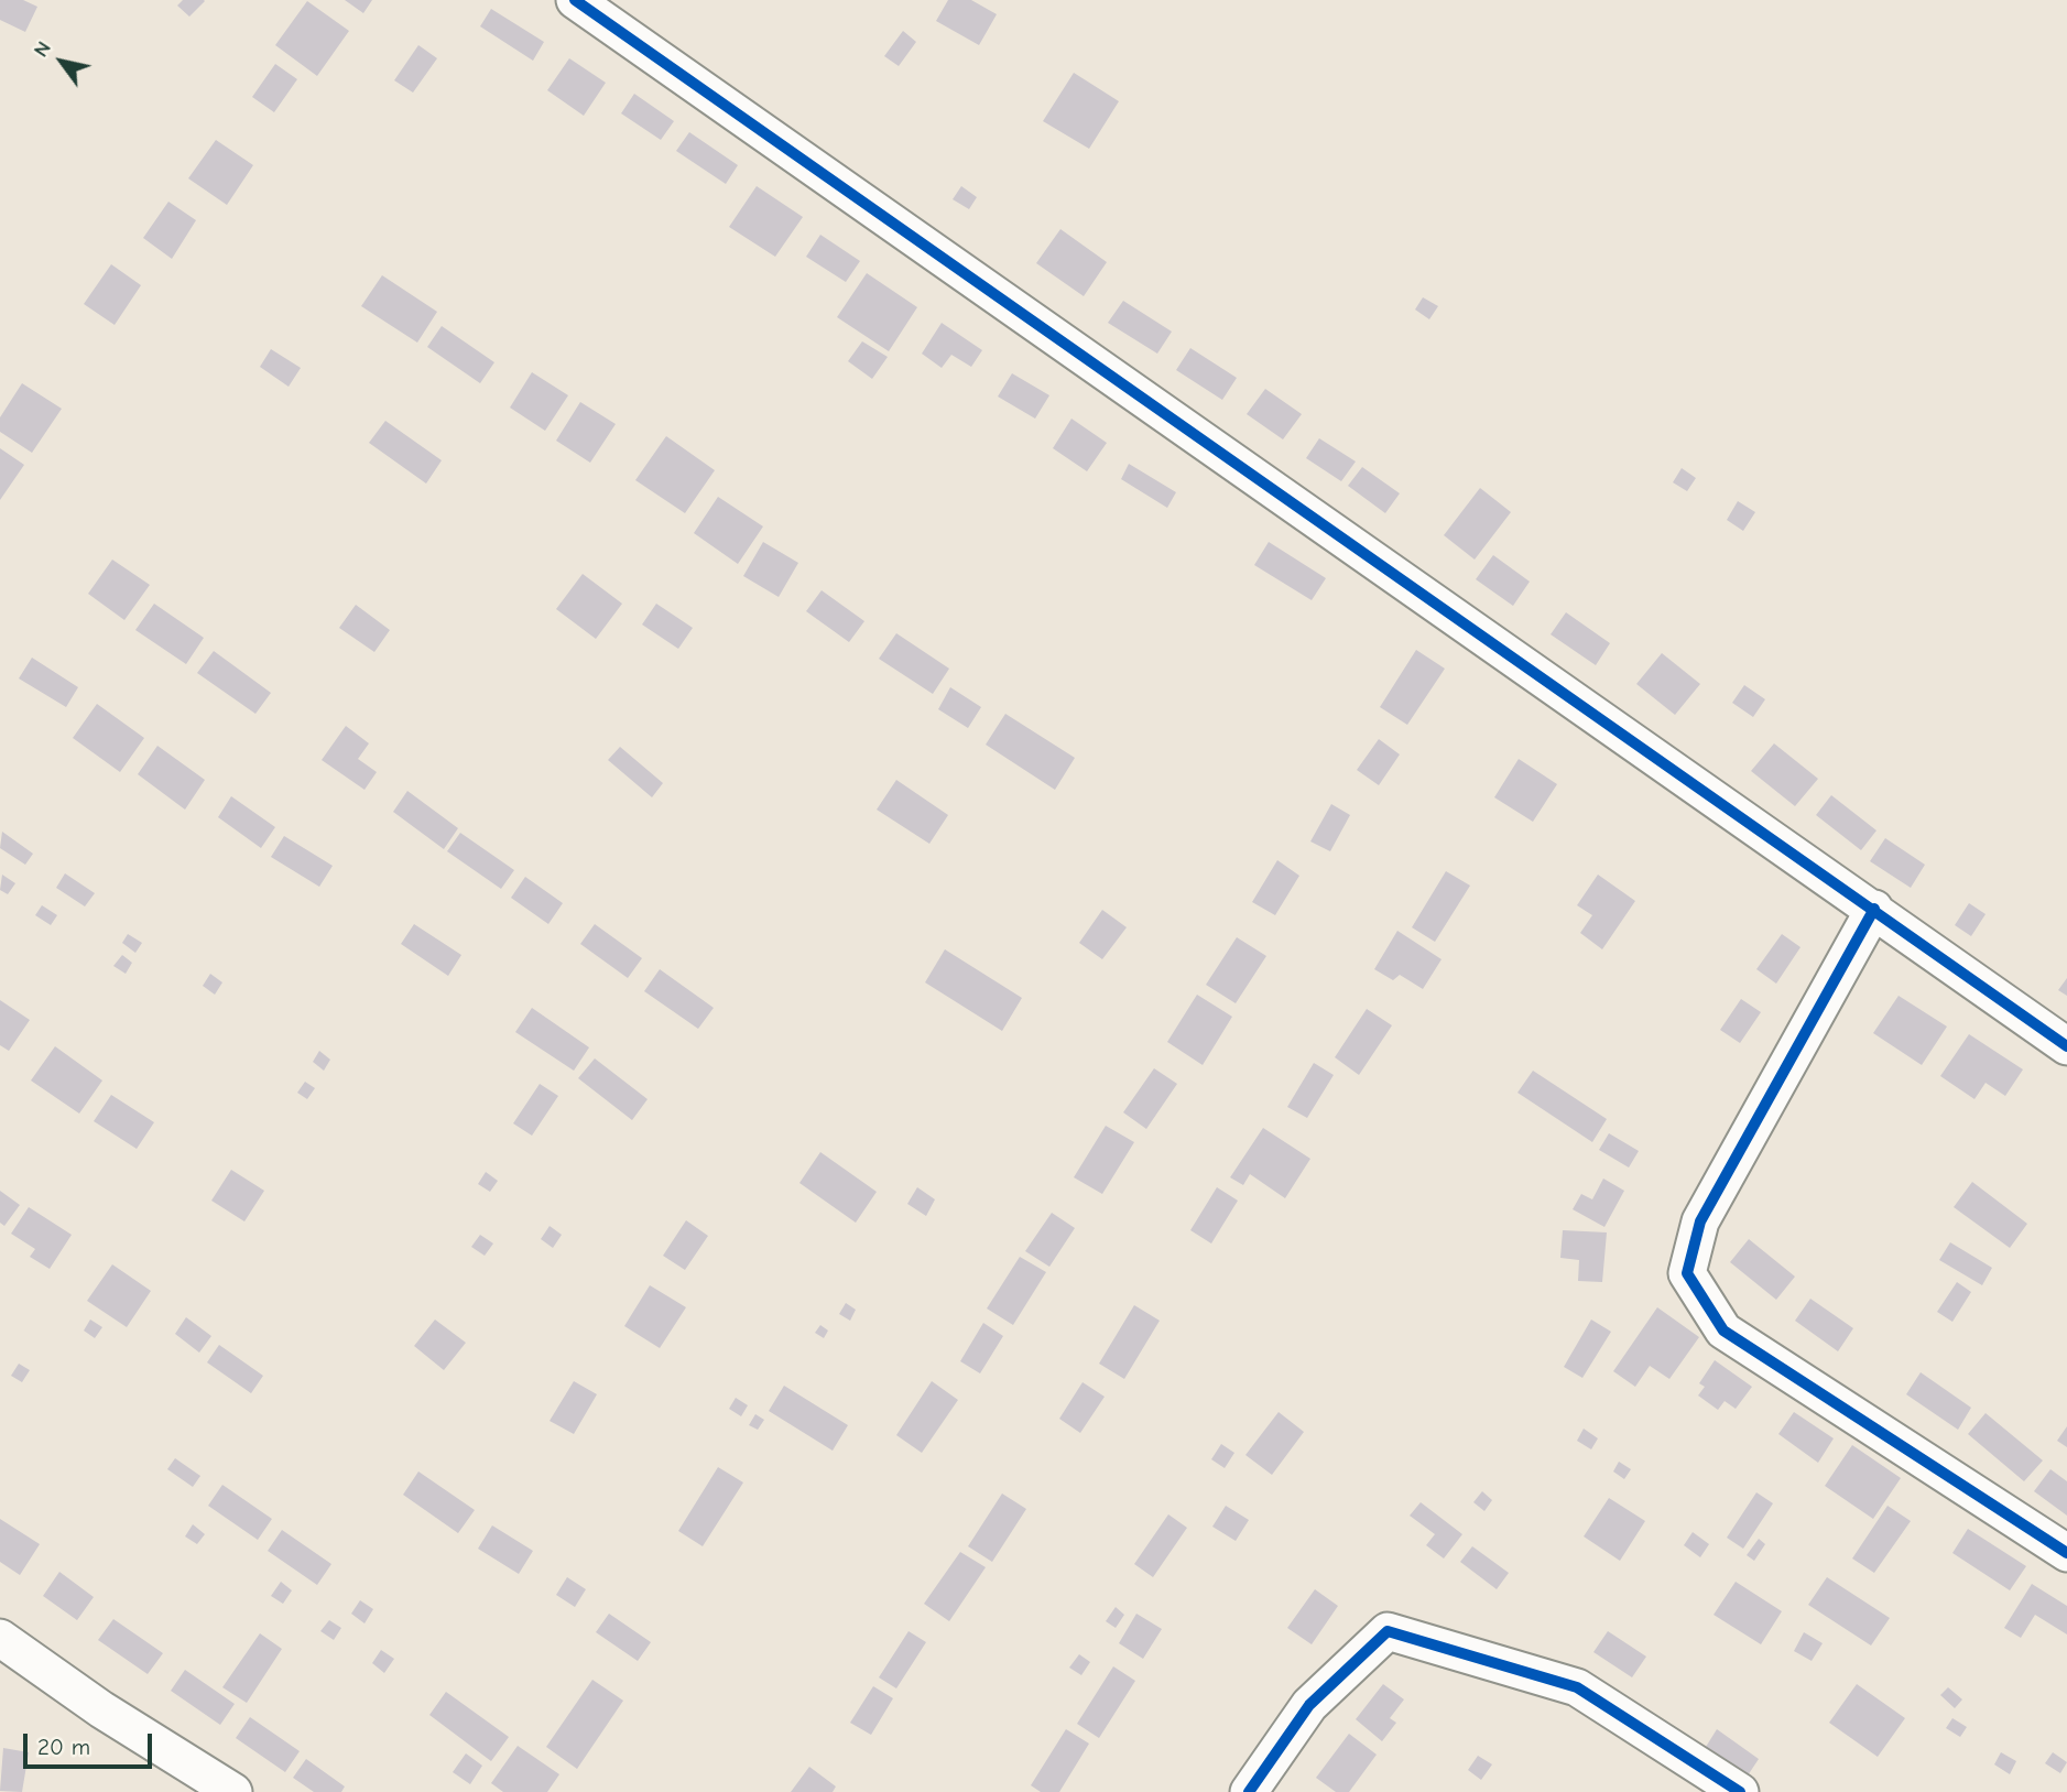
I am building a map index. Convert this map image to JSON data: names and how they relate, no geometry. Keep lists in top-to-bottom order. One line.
{"scale_bar":"20 m","north":"top left"}
